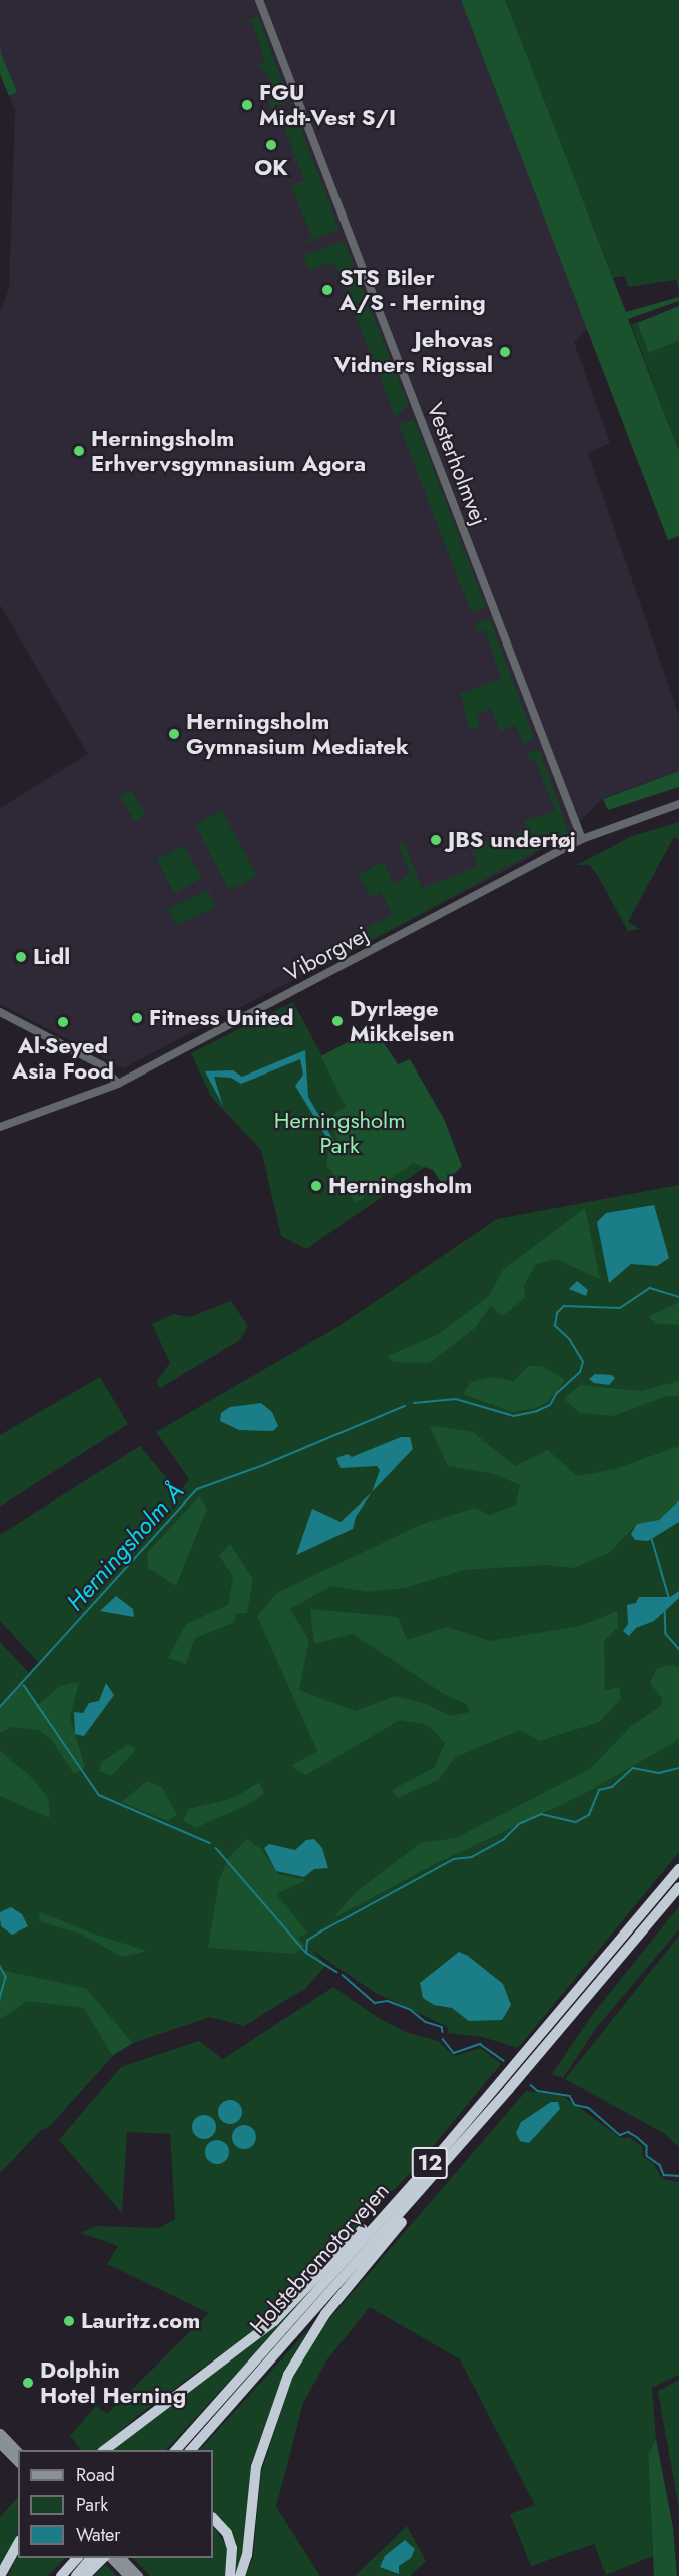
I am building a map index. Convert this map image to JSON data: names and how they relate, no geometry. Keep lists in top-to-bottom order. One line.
{"streets":{"highway":["12","Holstebromotorvejen"],"street":["Vesterholmvej","Viborgvej"]},"crossings":[["Vesterholmvej","Viborgvej"]],"water":["Herningsholm Å"],"parks":["Herningsholm Park"],"places":["FGU Midt-Vest S/I","OK","STS Biler A/S - Herning","Jehovas Vidners Rigssal","Herningsholm Erhvervsgymnasium Agora","Herningsholm Gymnasium Mediatek","JBS undertøj","Lidl","Fitness United","Dyrlæge Mikkelsen","Al-Seyed Asia Food","Herningsholm","Lauritz.com","Dolphin Hotel Herning"],"legend":["Road","Park","Water"]}
